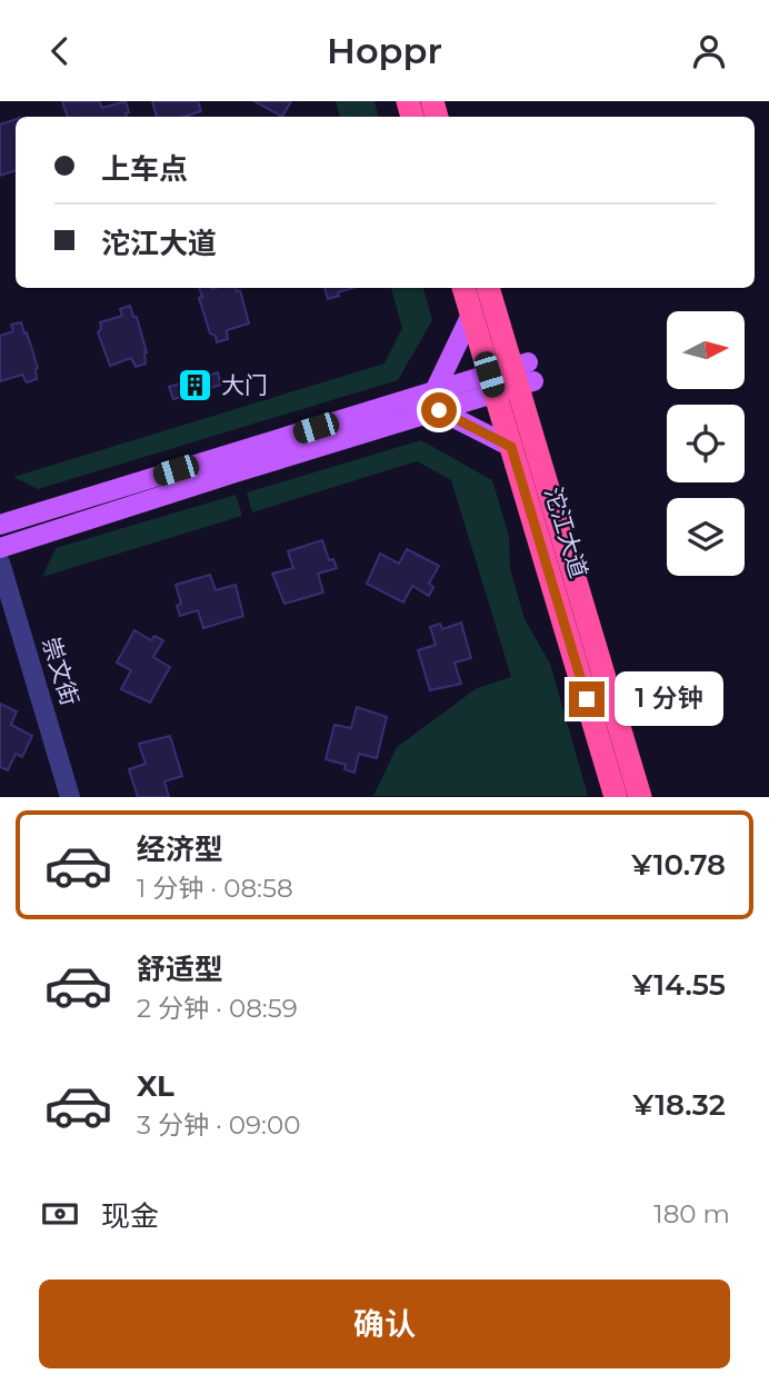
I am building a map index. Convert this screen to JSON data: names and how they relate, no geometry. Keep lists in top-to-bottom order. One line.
{"streets":{"highway":["沱江大道"],"street":["崇文街"]},"places":{"building":["大门"]},"north":"right","page":{"header":"Hoppr","banner":["上车点","沱江大道"],"bubble":"1 分钟","list":[{"name":"经济型","note":"1 分钟 · 08:58","value":"¥10.78"},{"name":"舒适型","note":"2 分钟 · 08:59","value":"¥14.55"},{"name":"XL","note":"3 分钟 · 09:00","value":"¥18.32"}],"pay":["现金","180 m"],"buttons":"确认"}}
